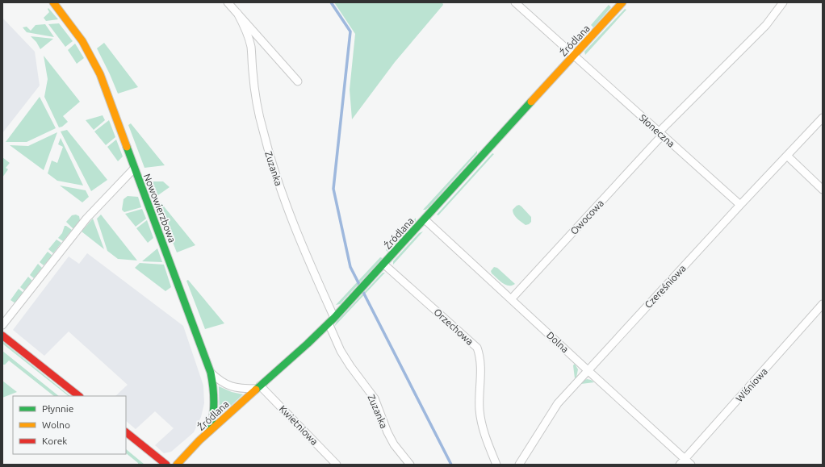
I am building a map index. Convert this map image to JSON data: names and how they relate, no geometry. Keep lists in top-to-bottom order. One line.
{"streets":{"street":["Źródlana","Słoneczna","Zuzanka","Nowowierzbowa","Owocowa","Czereśniowa","Orzechowa","Dolna","Wiśniowa","Kwietniowa"]},"crossings":[["Źródlana","Słoneczna"],["Źródlana","Zuzanka"],["Źródlana","Nowowierzbowa"],["Źródlana","Orzechowa"],["Źródlana","Dolna"],["Źródlana","Kwietniowa"],["Słoneczna","Owocowa"],["Słoneczna","Czereśniowa"],["Owocowa","Dolna"],["Czereśniowa","Dolna"],["Dolna","Wiśniowa"]],"legend":["Płynnie","Wolno","Korek"]}
